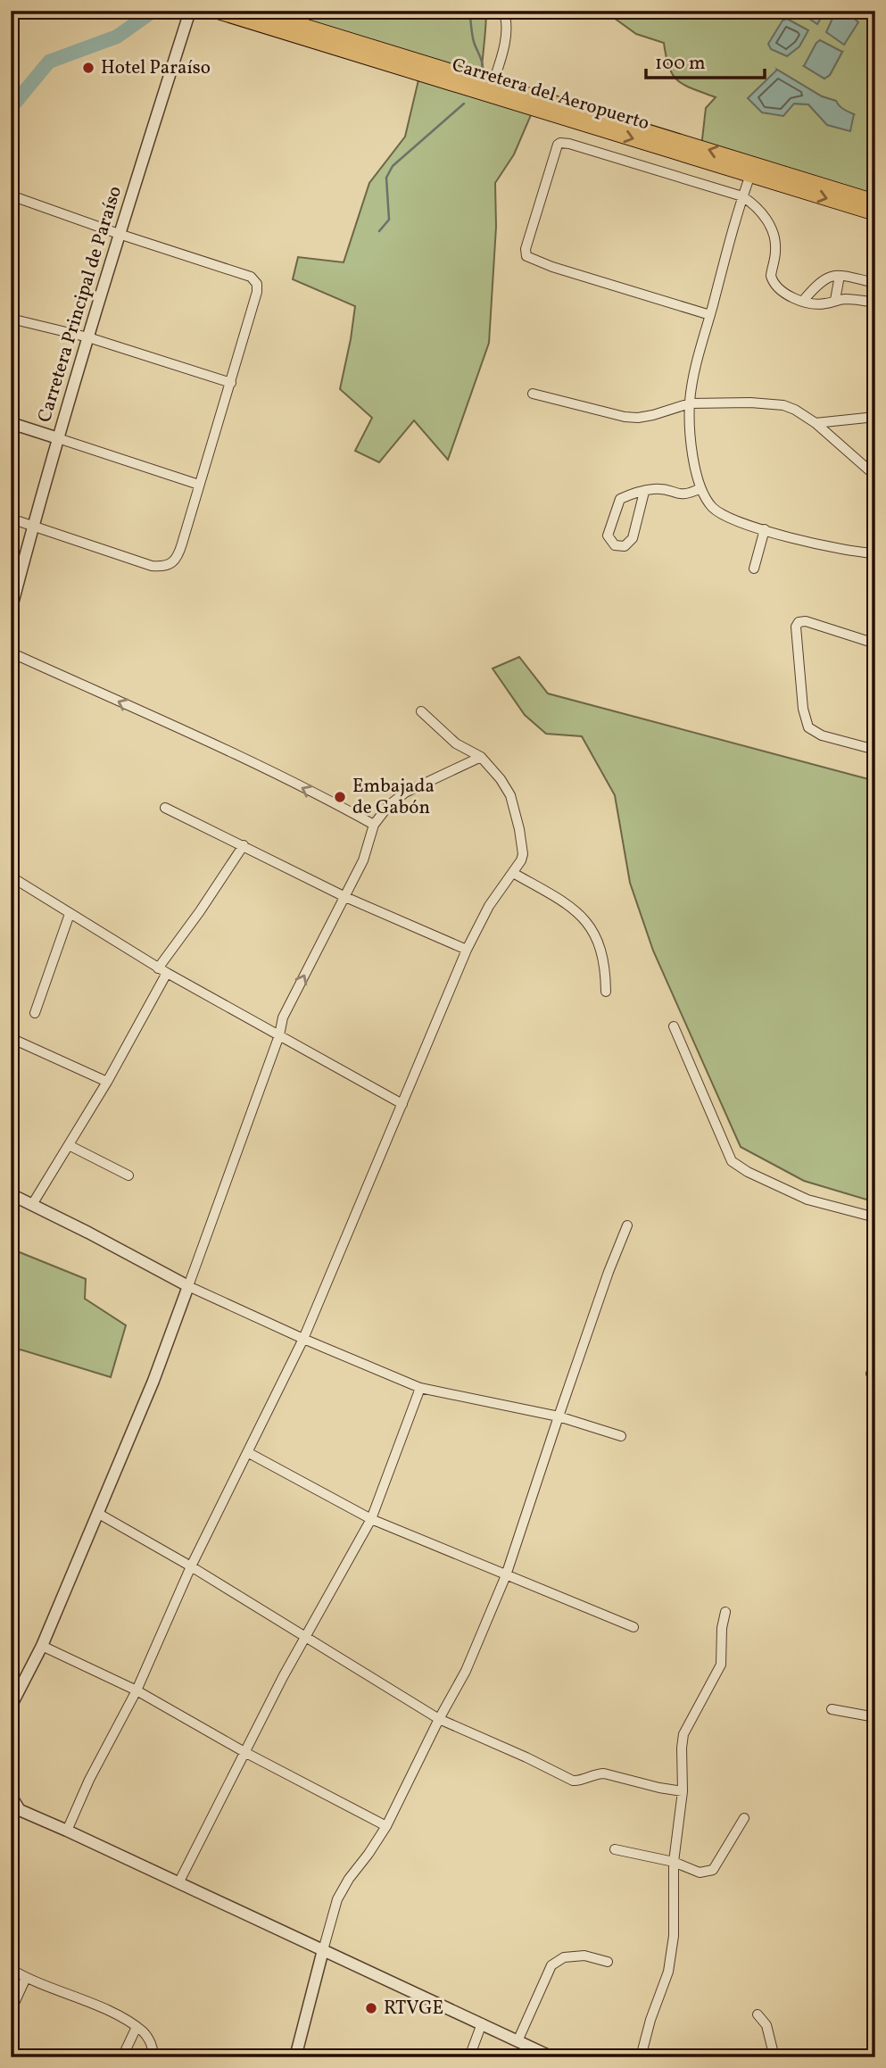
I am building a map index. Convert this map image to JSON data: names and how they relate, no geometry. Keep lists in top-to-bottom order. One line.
{"streets":{"main road":["Carretera del Aeropuerto"],"street":["Carretera Principal de Paraíso"]},"places":["Hotel Paraíso","Embajada de Gabón","RTVGE"],"scale_bar":"100 m"}
